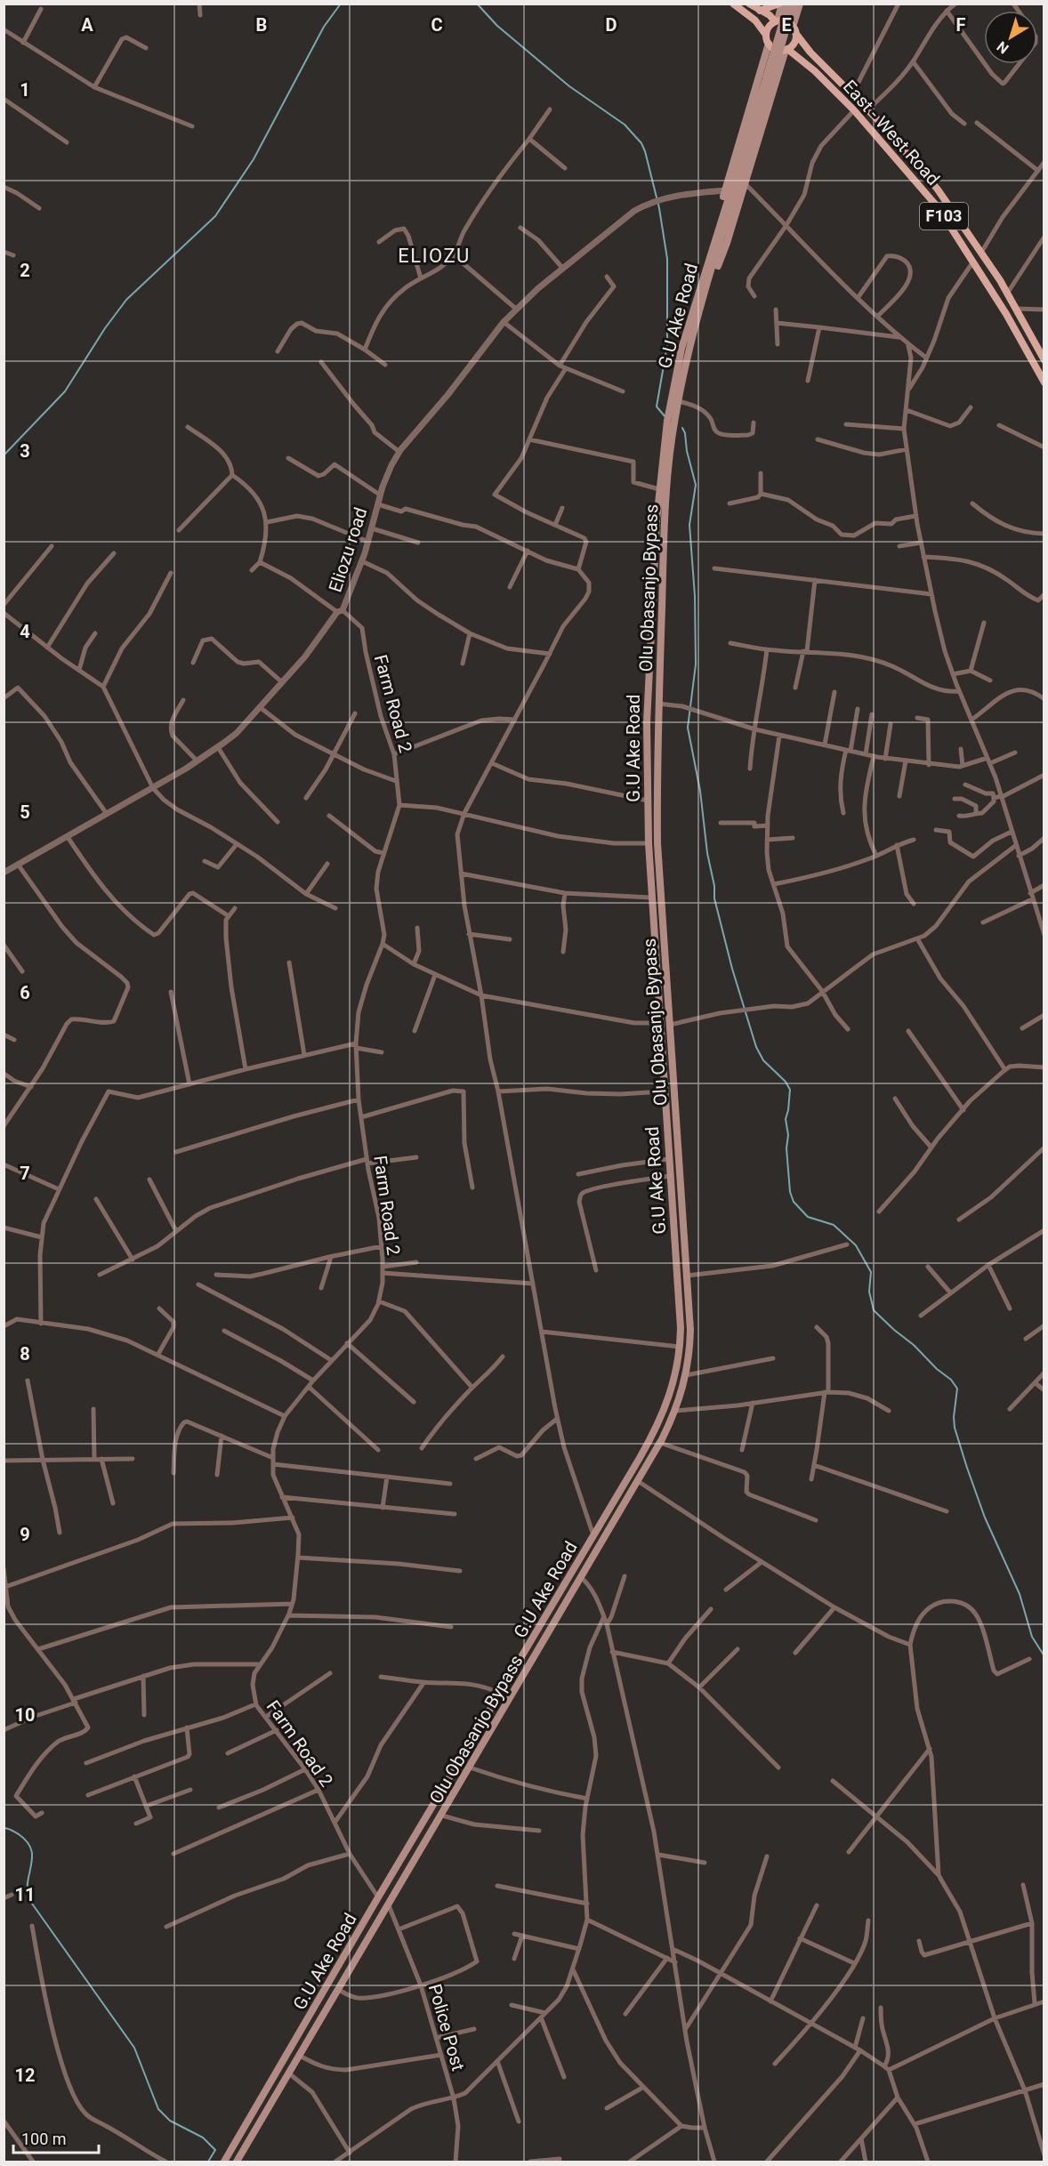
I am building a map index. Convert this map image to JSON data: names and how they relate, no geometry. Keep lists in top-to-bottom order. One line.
{"streets":{"main road":["East - West Road","F103","G.U Ake Road","Olu Obasanjo Bypass"],"street":["Eliozu road","Farm Road 2","Police Post"]},"crossings":[["East - West Road","F103"],["G.U Ake Road","Olu Obasanjo Bypass"],["G.U Ake Road","Farm Road 2"],["Eliozu road","Farm Road 2"],["Olu Obasanjo Bypass","Police Post"]],"districts":["ELIOZU"],"scale_bar":"100 m","north":"bottom left","grid":{"columns":["A","B","C","D","E","F"],"rows":["1","2","3","4","5","6","7","8","9","10","11","12"]}}
